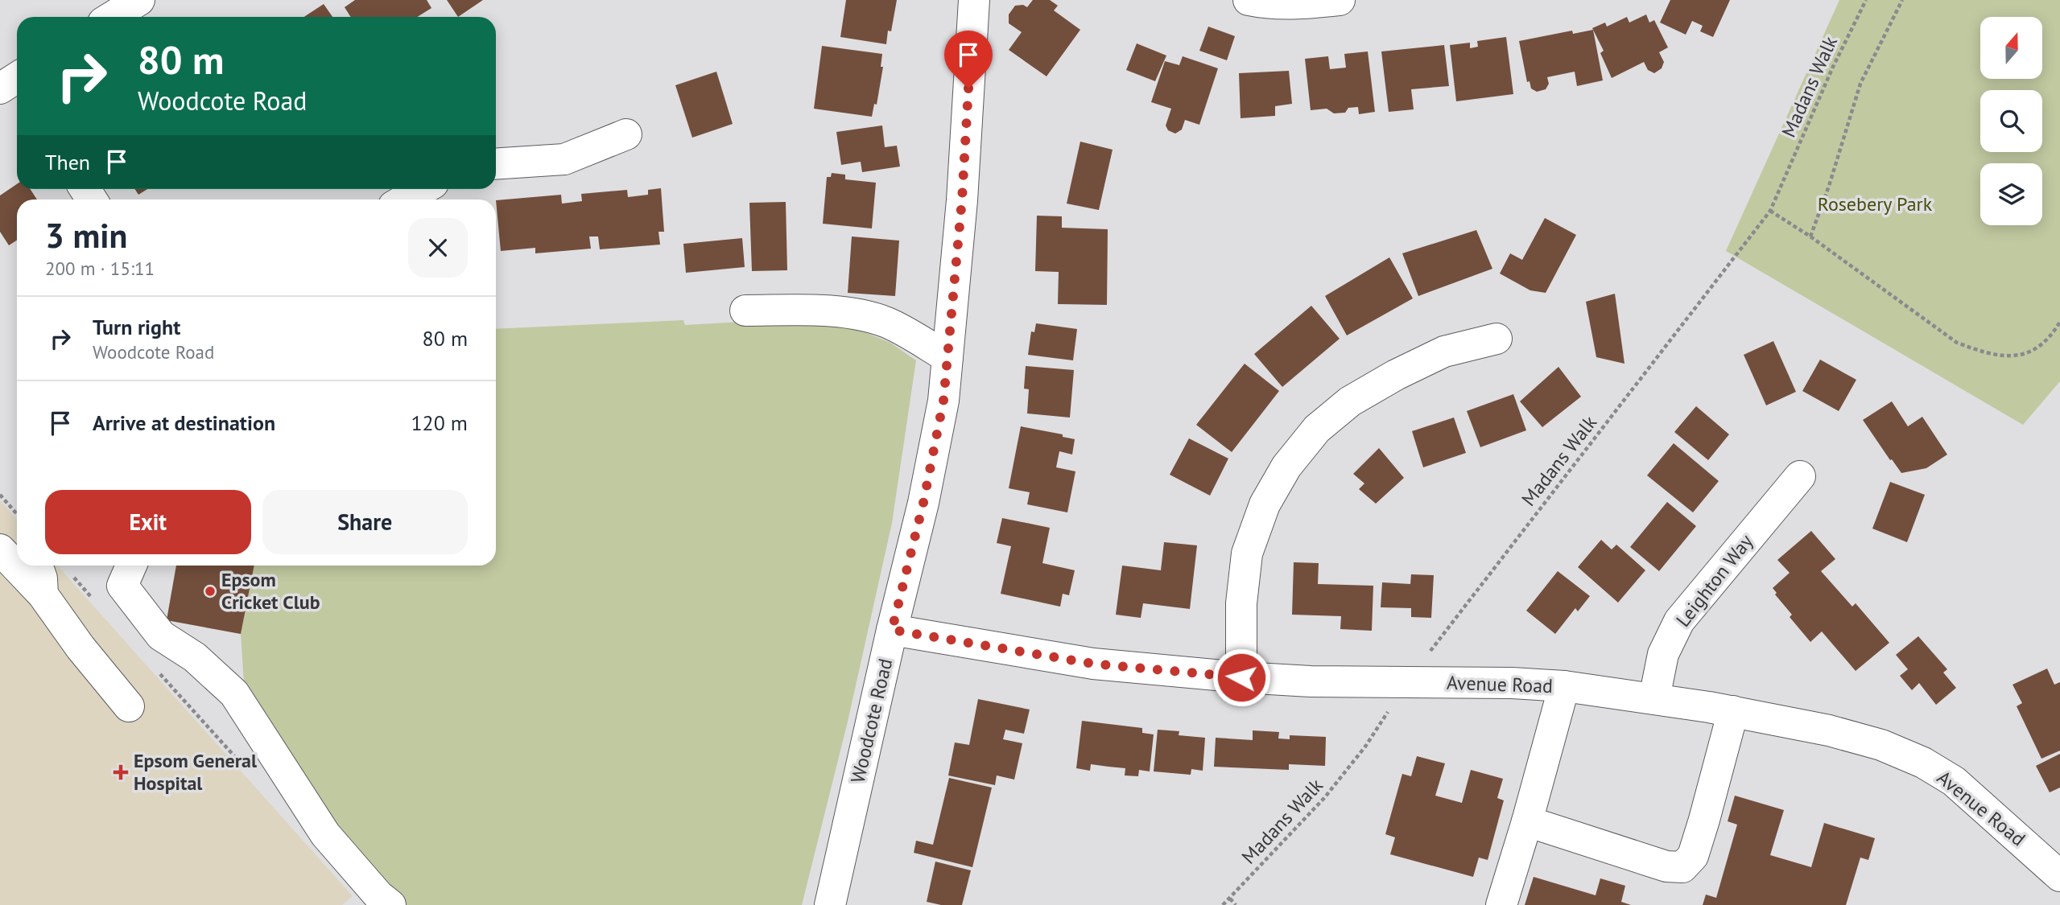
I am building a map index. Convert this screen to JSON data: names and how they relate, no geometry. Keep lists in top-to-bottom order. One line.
{"streets":{"main road":["Leighton Way","Avenue Road","Woodcote Road"],"path":["Madans Walk"]},"crossings":[["Madans Walk","Avenue Road"],["Leighton Way","Avenue Road"],["Avenue Road","Woodcote Road"]],"parks":["Rosebery Park"],"places":{"other":["Epsom Cricket Club"],"health":["Epsom General Hospital"]},"north":"top","page":{"turn":["80 m","Woodcote Road"],"then":"Then","heading":["3 min","200 m · 15:11"],"list":[{"name":"Turn right","note":"Woodcote Road","value":"80 m"},{"name":"Arrive at destination","value":"120 m"}],"buttons":["Exit","Share"]}}
